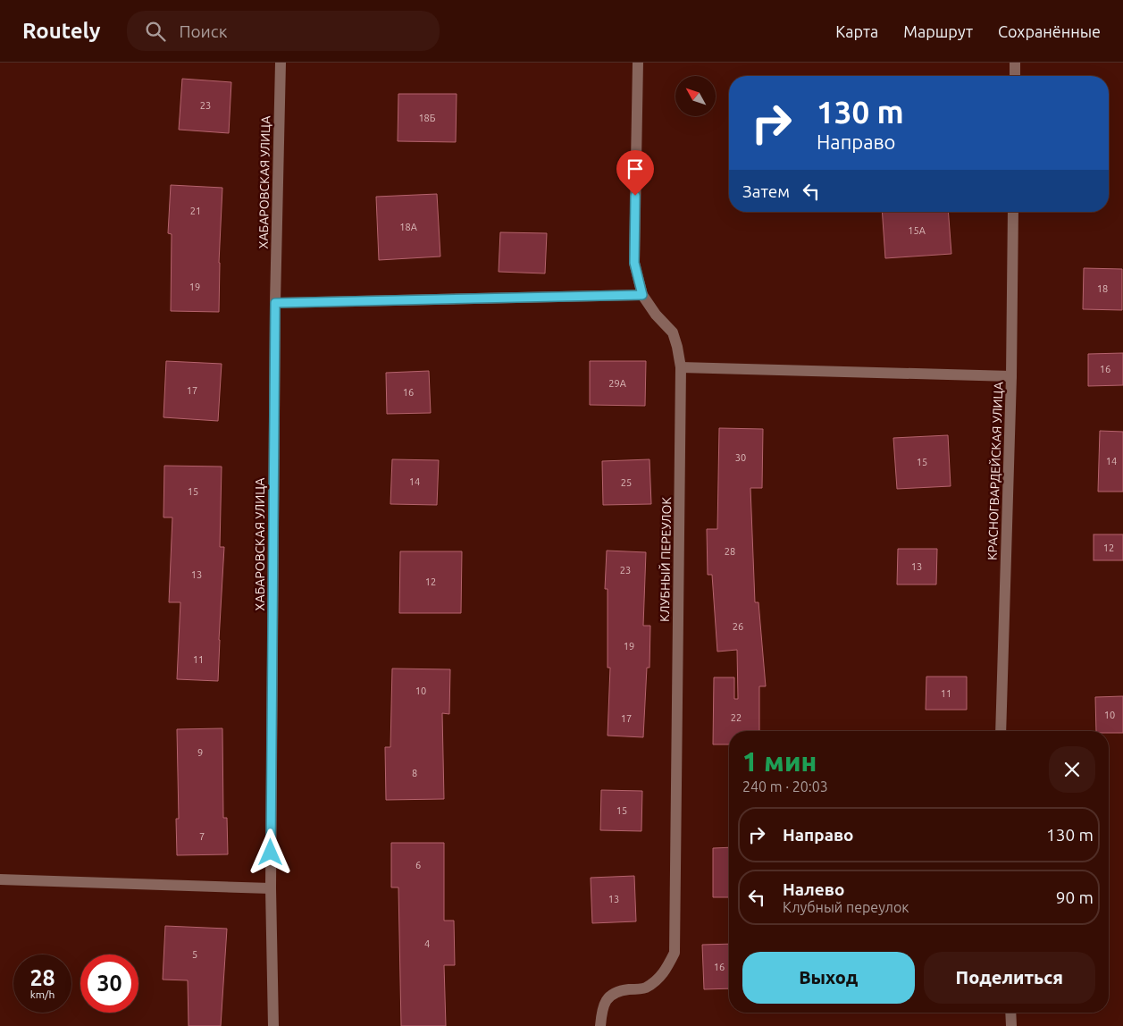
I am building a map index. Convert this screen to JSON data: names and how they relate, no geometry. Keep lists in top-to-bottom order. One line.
{"streets":{"street":["ХАБАРОВСКАЯ УЛИЦА","КРАСНОГВАРДЕЙСКАЯ УЛИЦА","КЛУБНЫЙ ПЕРЕУЛОК"]},"house_numbers":["23","18Б","21","18А","15А","19","18","16","29А","17","16","30","14","15","14","25","15","12","28","13","23","13","12","26","19","11","10","11","10","22","17","9","8","15","7","6","13","4","5","16"],"north":"top left","page":{"header":"Routely","search":"Поиск","nav":["Карта","Маршрут","Сохранённые"],"turn":["130 m","Направо"],"then":"Затем","heading":["1 мин","240 m · 20:03"],"list":[{"name":"Направо","value":"130 m"},{"name":"Налево","note":"Клубный переулок","value":"90 m"}],"buttons":["Выход","Поделиться"],"speed":"28 km/h","limit":"30"}}
